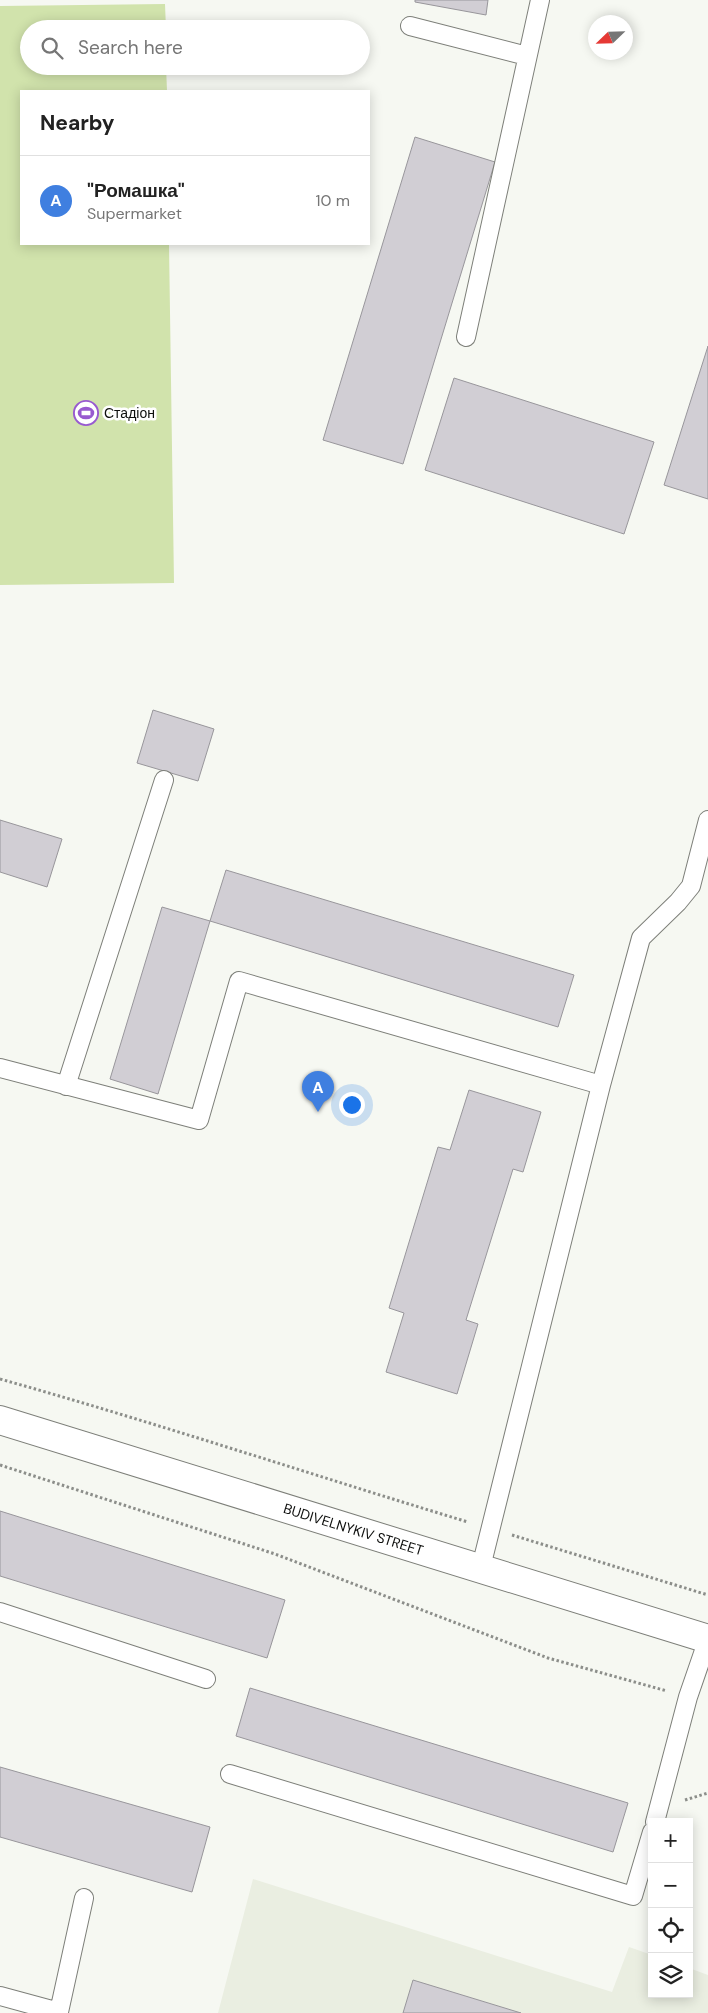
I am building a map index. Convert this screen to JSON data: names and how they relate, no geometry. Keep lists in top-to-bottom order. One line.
{"streets":{"street":["BUDIVELNYKIV STREET"]},"places":{"sports":["Стадіон"]},"north":"bottom left","page":{"search":"Search here","heading":"Nearby","list":[{"mark":"A","name":"\"Ромашка\"","note":"Supermarket","value":"10 m"}],"pins":"A","map_buttons":["+","−"]}}
